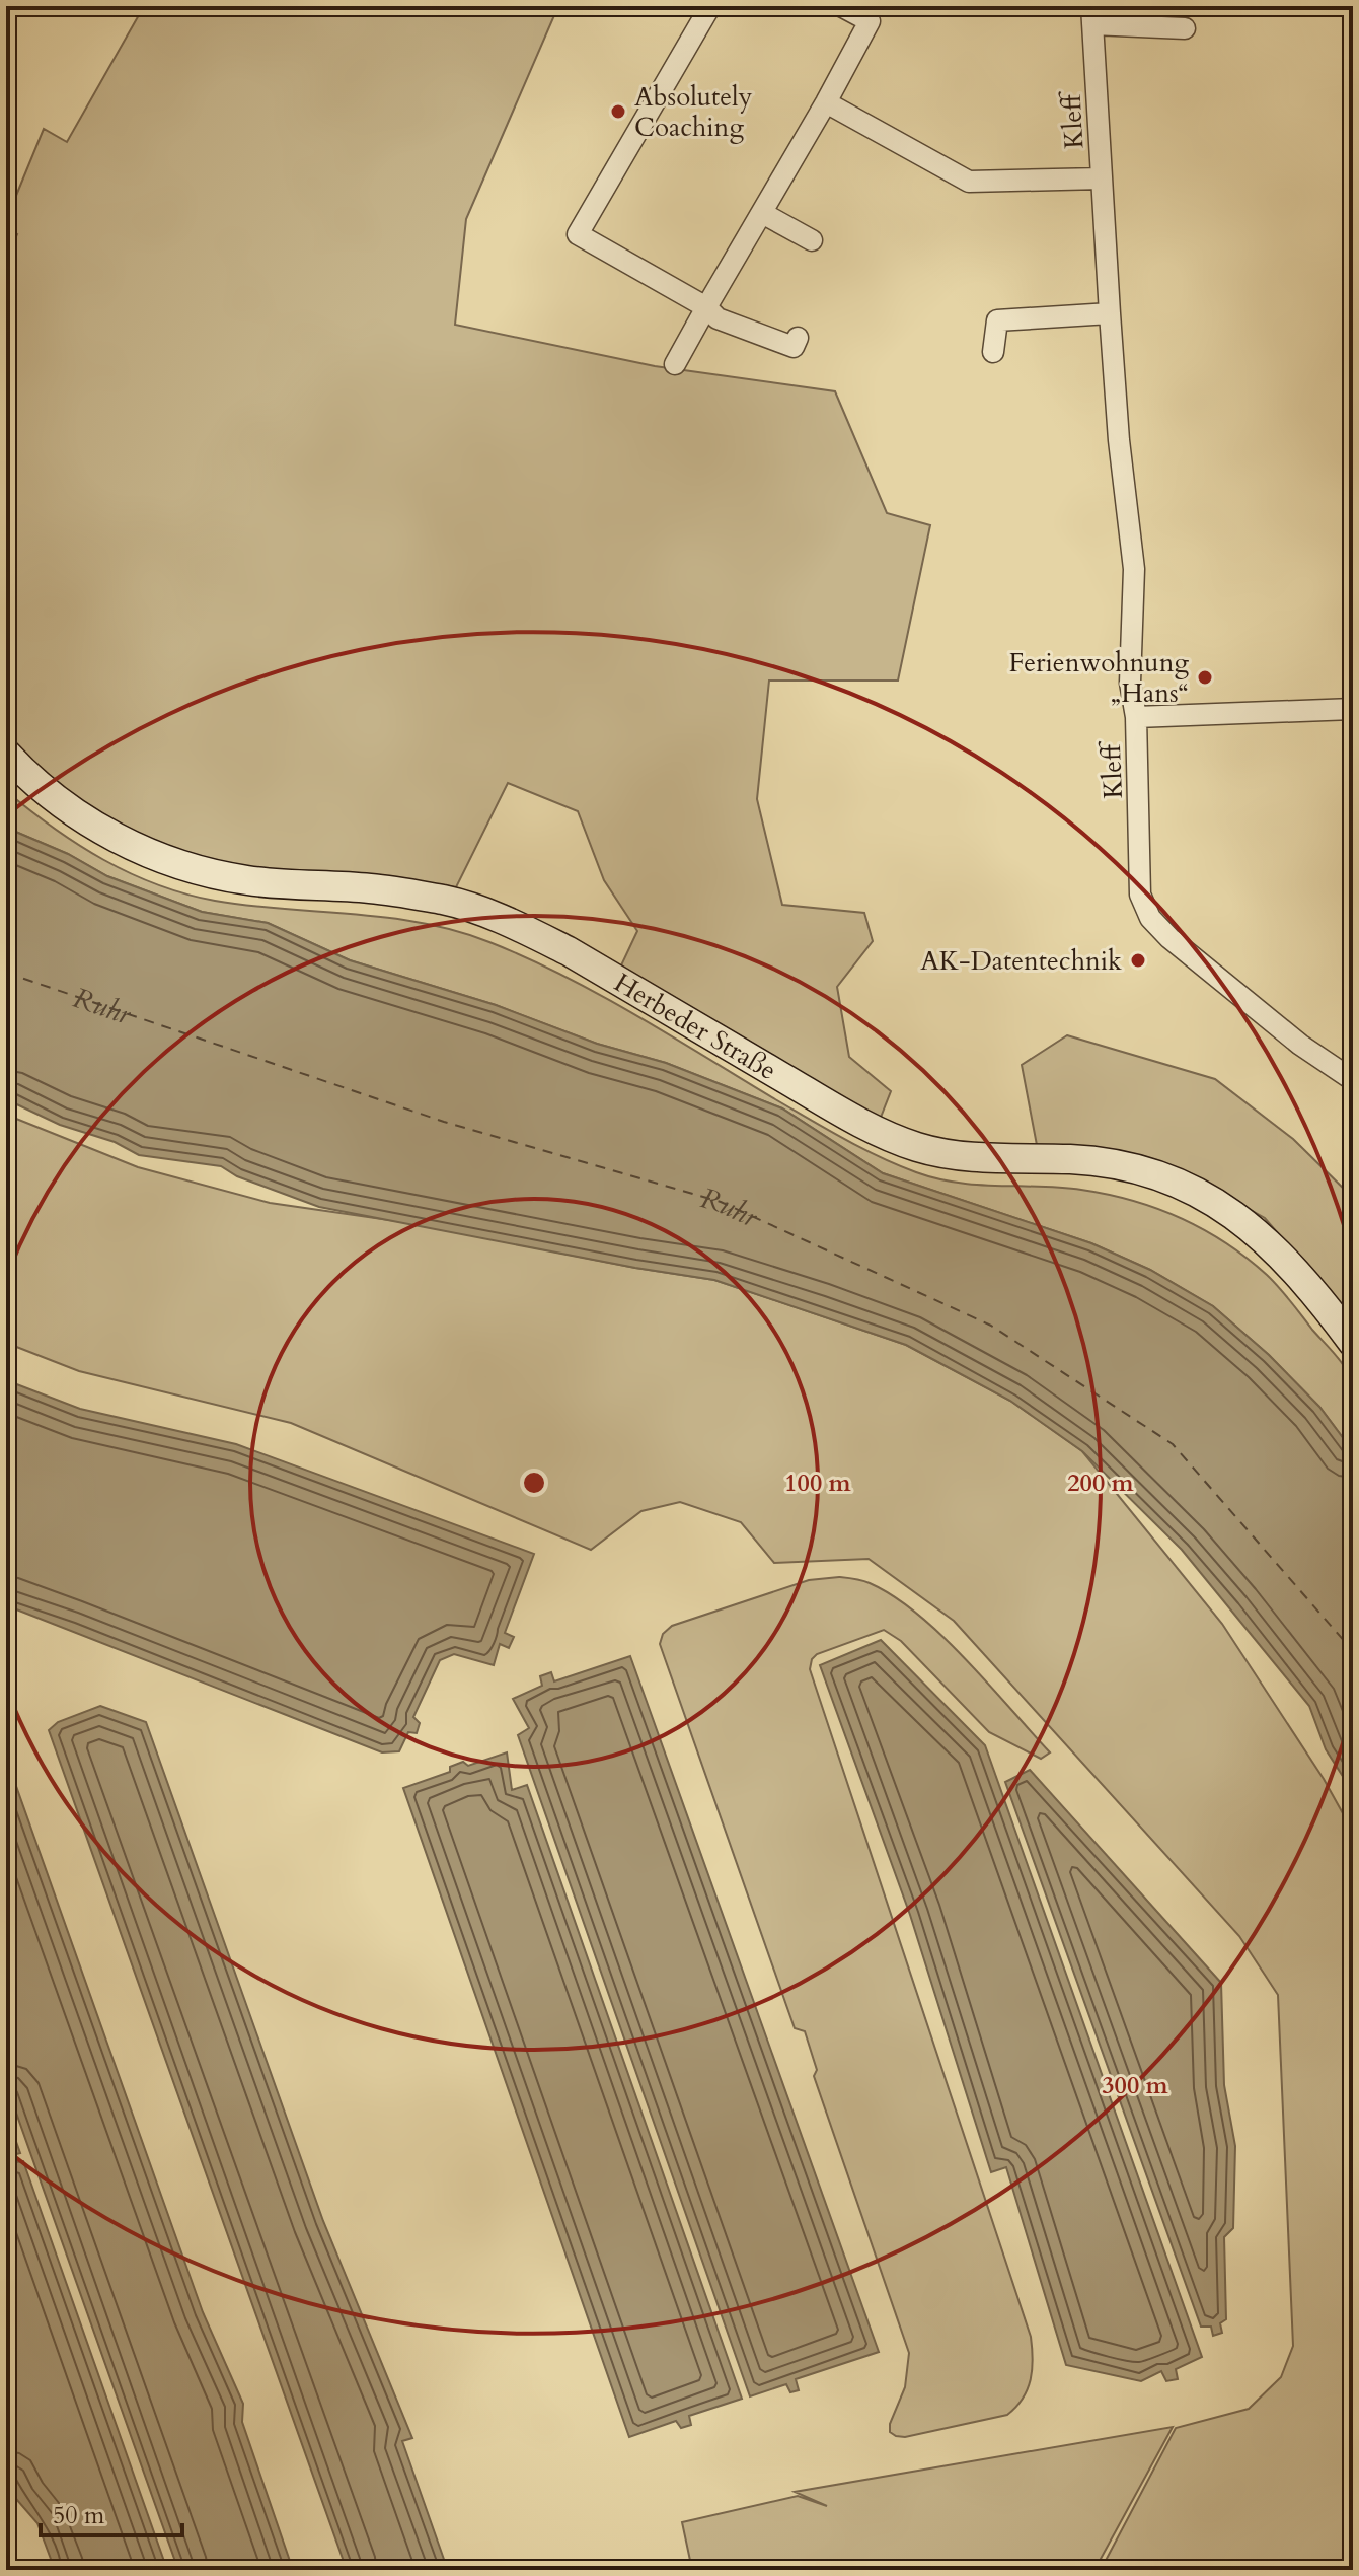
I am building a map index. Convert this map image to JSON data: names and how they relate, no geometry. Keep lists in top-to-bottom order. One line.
{"streets":{"main road":["Herbeder Straße"],"street":["Kleff"]},"water":["Ruhr"],"places":["Absolutely Coaching","Ferienwohnung „Hans“","AK-Datentechnik"],"scale_bar":"50 m","rings":["100 m","200 m","300 m"]}
